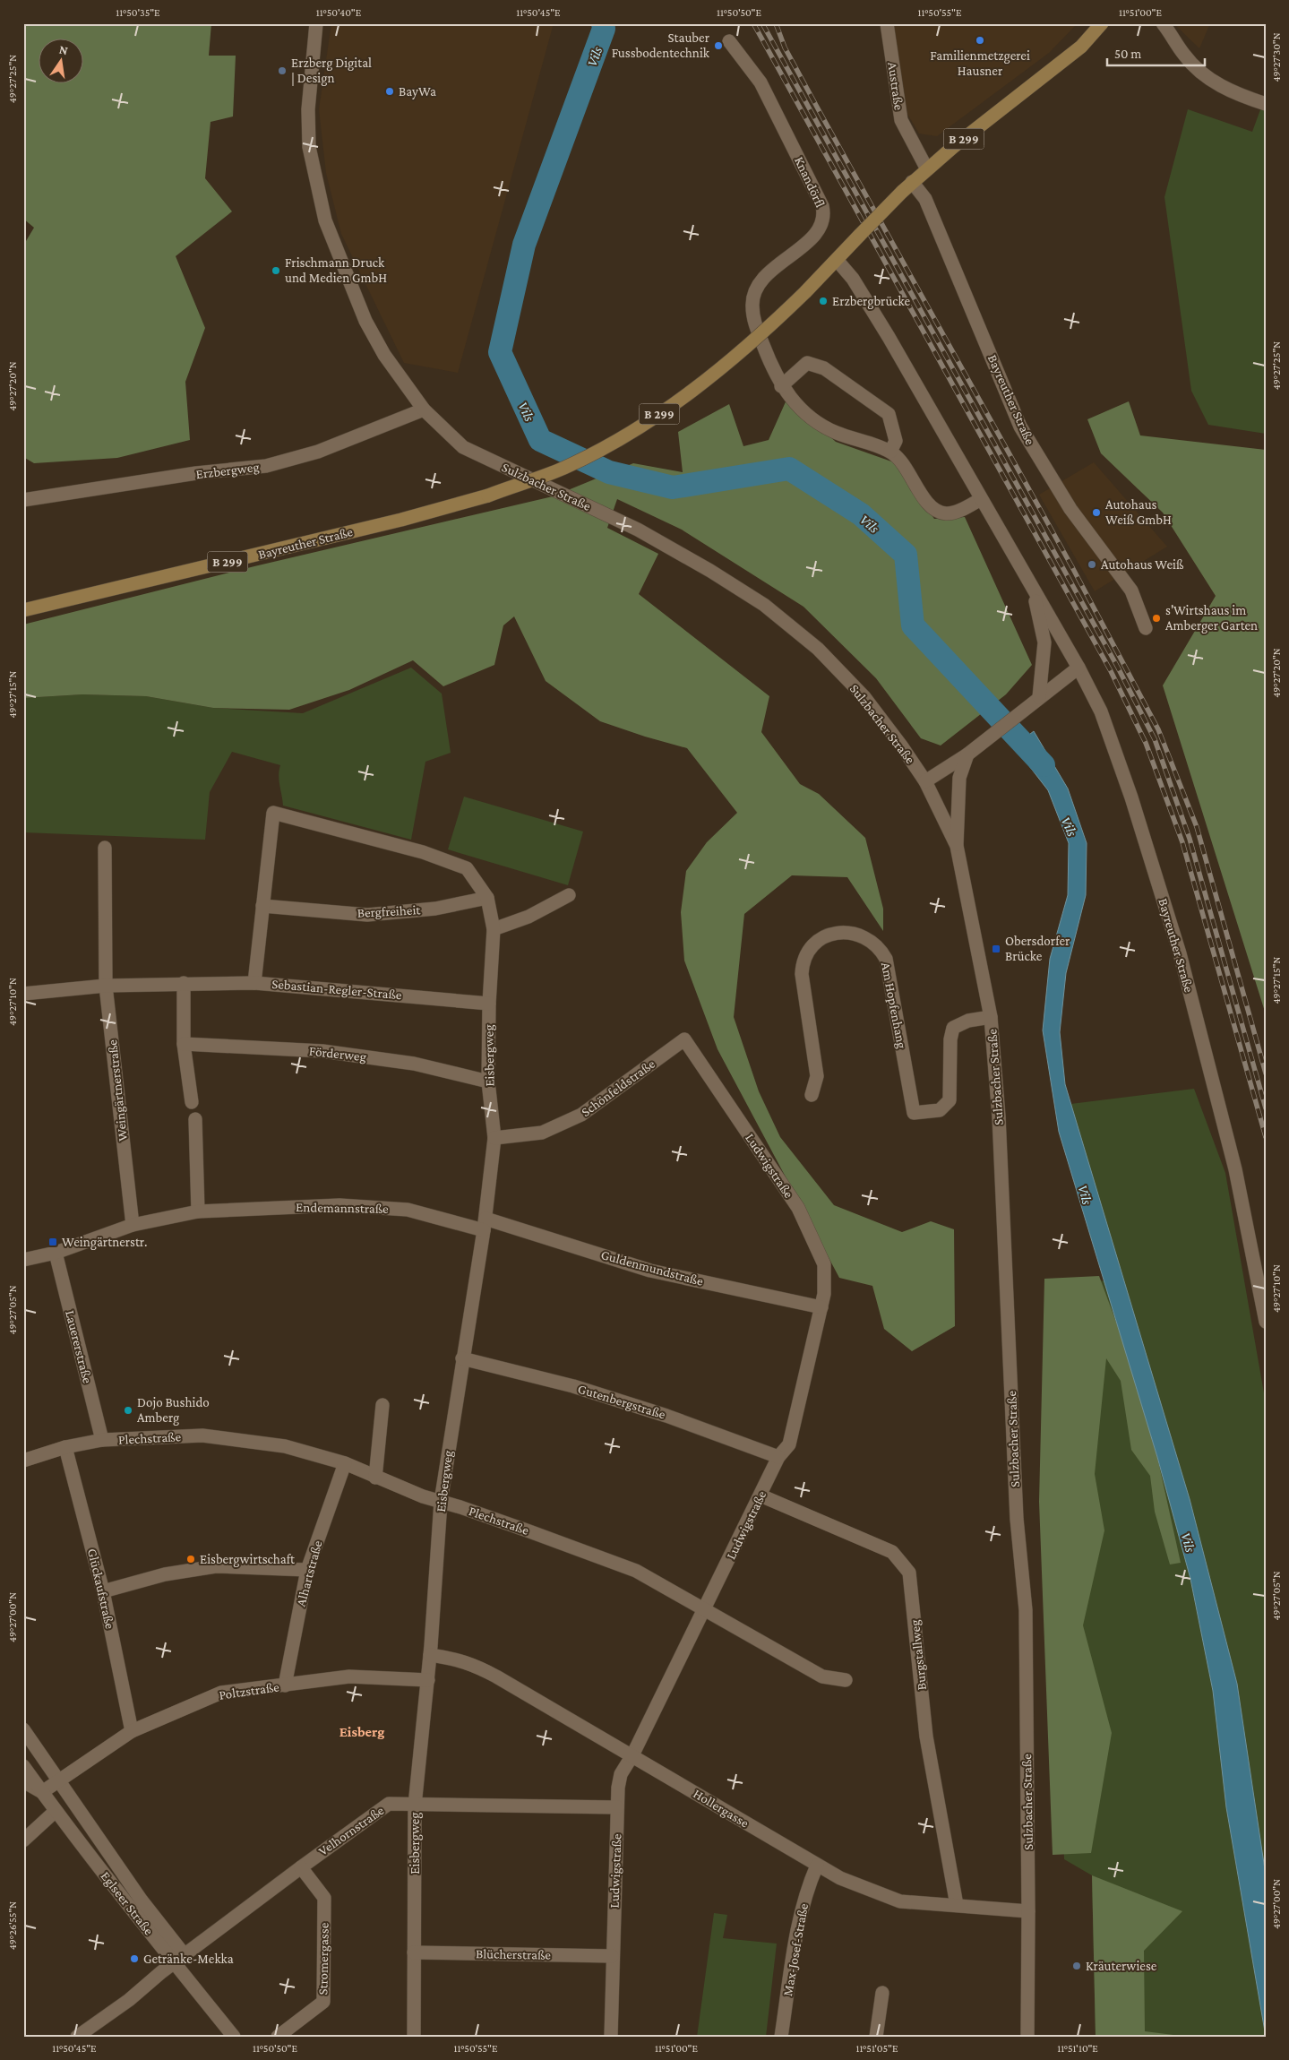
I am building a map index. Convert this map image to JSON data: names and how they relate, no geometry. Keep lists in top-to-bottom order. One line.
{"streets":{"main road":["B 299","Bayreuther Straße"],"street":["Austraße","Knandörfl","Erzbergweg","Sulzbacher Straße","Bergfreiheit","Sebastian-Regler-Straße","Am Hopfenhang","Förderweg","Eisbergweg","Schönfeldstraße","Weingärtnerstraße","Ludwigstraße","Endemannstraße","Guldenmundstraße","Lauererstraße","Gutenbergstraße","Plechstraße","Alhartstraße","Glückaufstraße","Burgstallweg","Poltzstraße","Hollergasse","Velhornstraße","Eglseer Straße","Max-Josef-Straße","Blücherstraße","Stromergasse"]},"crossings":[["Austraße","B 299"],["B 299","Bayreuther Straße"],["Knandörfl","Bayreuther Straße"],["Erzbergweg","Sulzbacher Straße"],["Sulzbacher Straße","Am Hopfenhang"],["Sulzbacher Straße","Hollergasse"],["Bergfreiheit","Eisbergweg"],["Sebastian-Regler-Straße","Eisbergweg"],["Sebastian-Regler-Straße","Weingärtnerstraße"],["Förderweg","Eisbergweg"],["Eisbergweg","Schönfeldstraße"],["Eisbergweg","Endemannstraße"],["Eisbergweg","Guldenmundstraße"],["Eisbergweg","Gutenbergstraße"],["Eisbergweg","Plechstraße"],["Eisbergweg","Poltzstraße"],["Eisbergweg","Hollergasse"],["Eisbergweg","Velhornstraße"],["Eisbergweg","Blücherstraße"],["Schönfeldstraße","Ludwigstraße"],["Weingärtnerstraße","Endemannstraße"],["Ludwigstraße","Guldenmundstraße"],["Ludwigstraße","Gutenbergstraße"],["Ludwigstraße","Plechstraße"],["Ludwigstraße","Burgstallweg"],["Ludwigstraße","Hollergasse"],["Ludwigstraße","Velhornstraße"],["Ludwigstraße","Blücherstraße"],["Endemannstraße","Guldenmundstraße"],["Endemannstraße","Lauererstraße"],["Lauererstraße","Plechstraße"],["Plechstraße","Alhartstraße"],["Plechstraße","Glückaufstraße"],["Alhartstraße","Poltzstraße"],["Glückaufstraße","Poltzstraße"],["Burgstallweg","Hollergasse"],["Poltzstraße","Eglseer Straße"],["Hollergasse","Max-Josef-Straße"],["Velhornstraße","Eglseer Straße"],["Velhornstraße","Stromergasse"]],"districts":["Eisberg"],"water":["Vils"],"places":{"other":["Familienmetzgerei Hausner","Stauber Fussbodentechnik","Erzberg Digital | Design","BayWa","Frischmann Druck und Medien GmbH","Erzbergbrücke","Autohaus Weiß GmbH","Autohaus Weiß","s'Wirtshaus im Amberger Garten","Dojo Bushido Amberg","Eisbergwirtschaft","Getränke-Mekka","Kräuterwiese"],"transit":["Obersdorfer Brücke","Weingärtnerstr."]},"scale_bar":"50 m","north":"top","coordinates":["11°50'35\"E","11°50'40\"E","11°50'45\"E","11°50'50\"E","11°50'55\"E","11°51'00\"E","49°27'30\"N","49°27'25\"N","49°27'20\"N","49°27'15\"N","49°27'10\"N","49°27'05\"N","49°27'00\"N","49°26'55\"N","11°51'05\"E","11°51'10\"E"]}
